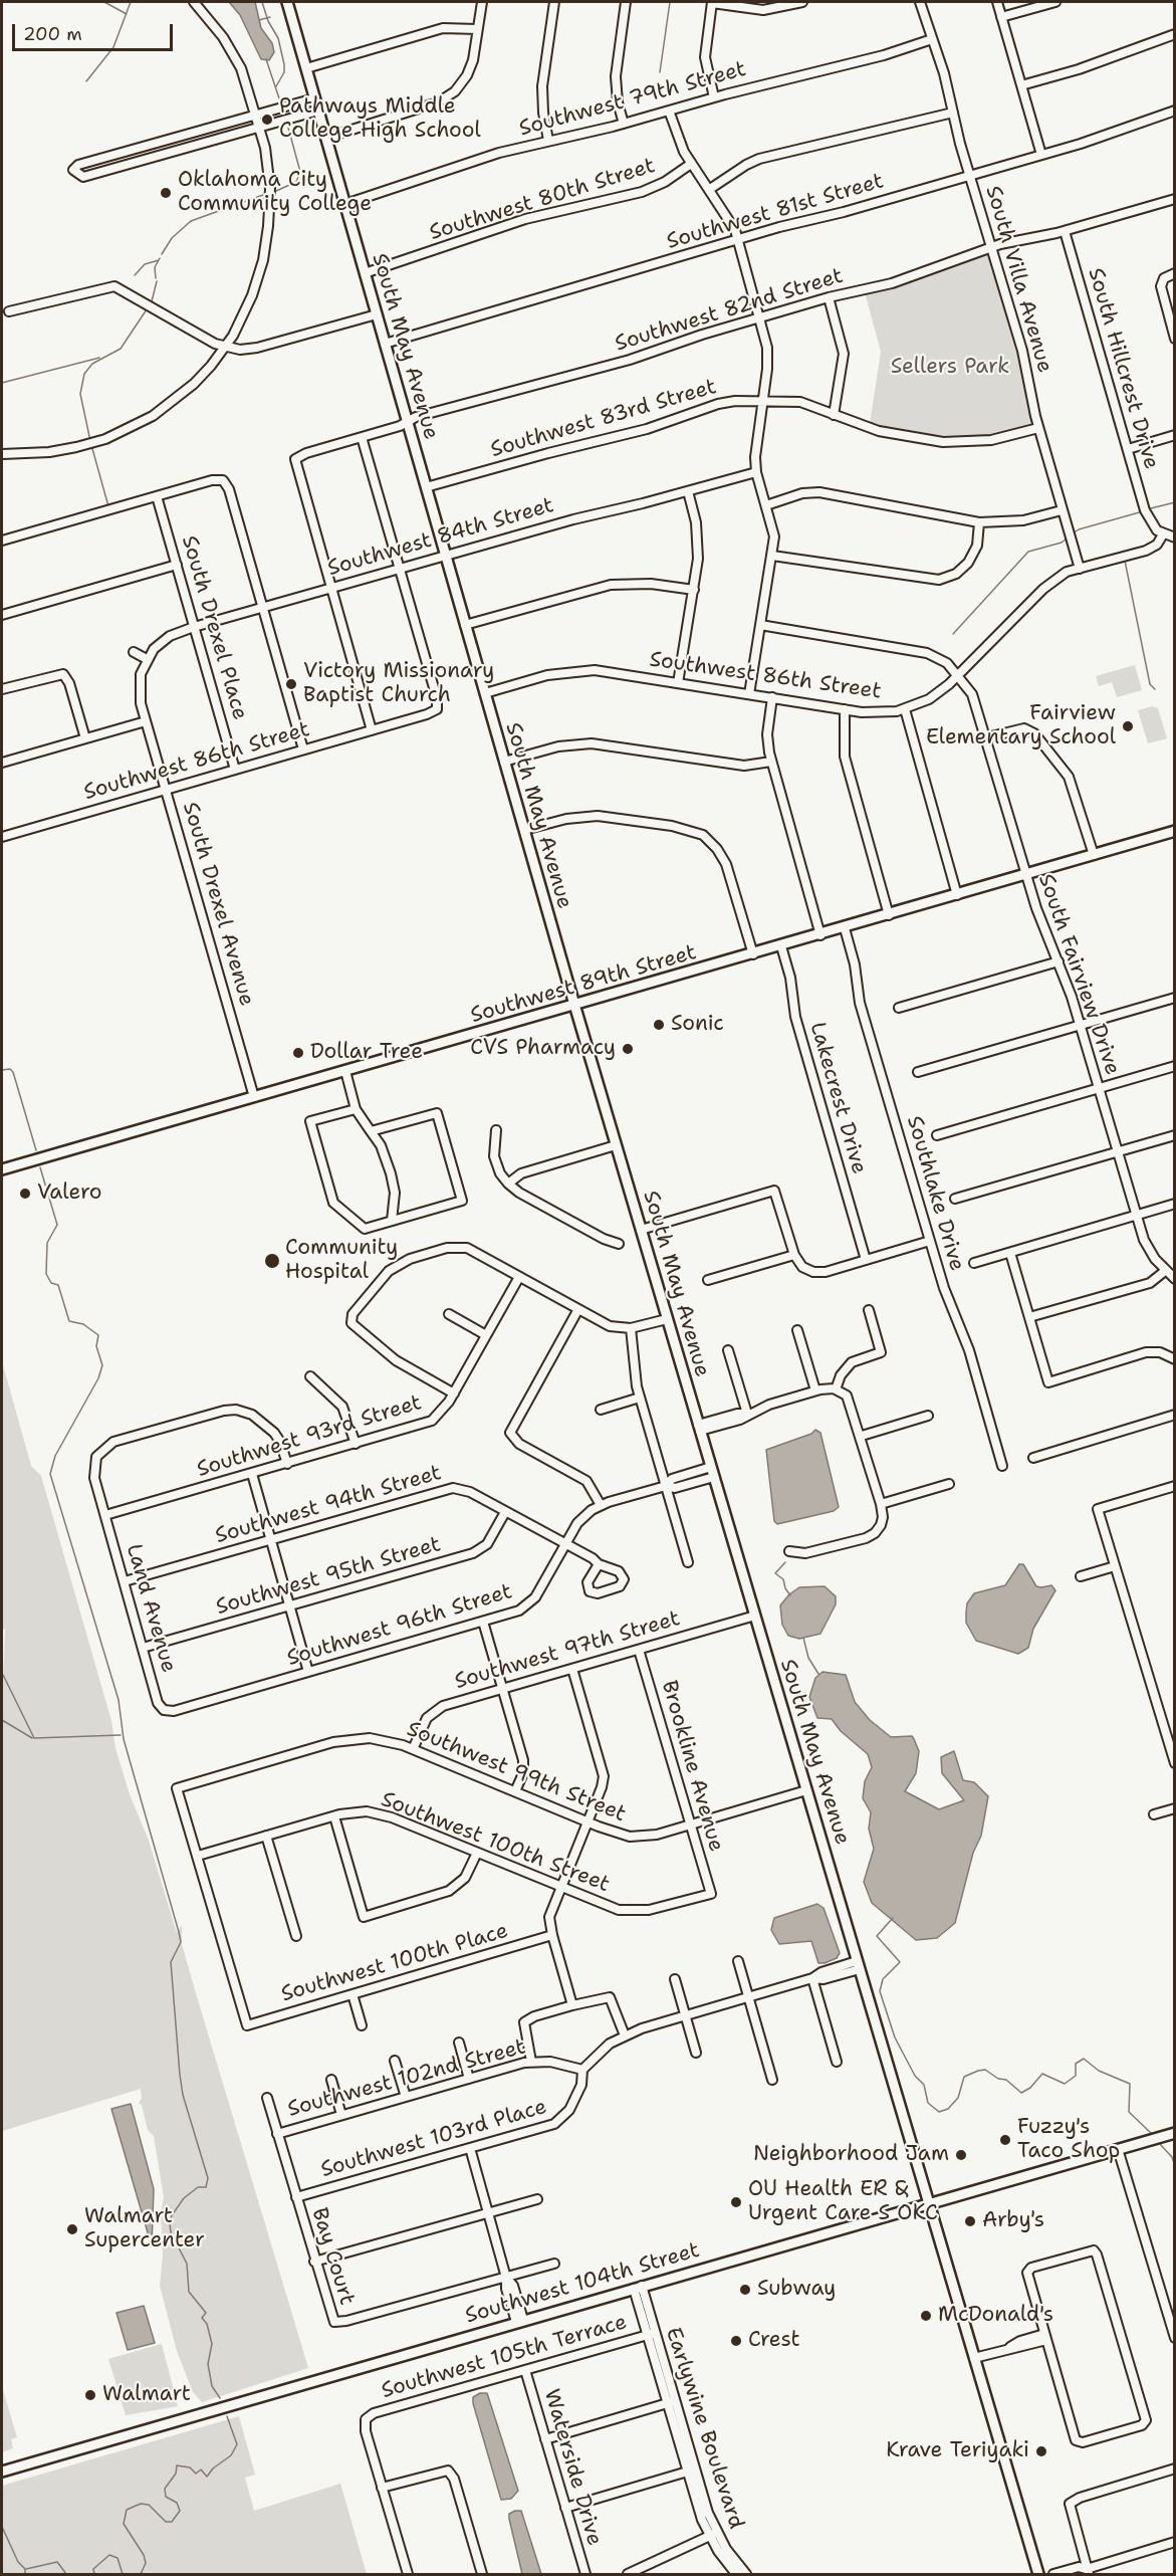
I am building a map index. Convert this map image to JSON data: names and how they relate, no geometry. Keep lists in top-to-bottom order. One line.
{"streets":{"main road":["South May Avenue","Southwest 89th Street","Southwest 104th Street"],"street":["Southwest 79th Street","Southwest 80th Street","Southwest 81st Street","South Villa Avenue","Southwest 82nd Street","South Hillcrest Drive","Southwest 83rd Street","Southwest 84th Street","South Drexel Place","Southwest 86th Street","South Drexel Avenue","South Fairview Drive","Lakecrest Drive","Southlake Drive","Southwest 93rd Street","Southwest 94th Street","Southwest 95th Street","Land Avenue","Southwest 96th Street","Southwest 97th Street","Brookline Avenue","Southwest 99th Street","Southwest 100th Street","Southwest 100th Place","Southwest 102nd Street","Southwest 103rd Place","Bay Court","Southwest 105th Terrace","Earlywine Boulevard","Waterside Drive"]},"crossings":[["Southwest 79th Street","South Villa Avenue"],["Southwest 79th Street","South May Avenue"],["Southwest 80th Street","South May Avenue"],["Southwest 81st Street","South Villa Avenue"],["Southwest 81st Street","South May Avenue"],["South Villa Avenue","Southwest 82nd Street"],["South Villa Avenue","Southwest 83rd Street"],["South Villa Avenue","Southwest 86th Street"],["Southwest 82nd Street","South May Avenue"],["Southwest 82nd Street","South Hillcrest Drive"],["Southwest 82nd Street","Southwest 84th Street"],["South May Avenue","Southwest 83rd Street"],["South May Avenue","Southwest 84th Street"],["South May Avenue","Southwest 86th Street"],["South May Avenue","Southwest 89th Street"],["South May Avenue","Southwest 96th Street"],["South May Avenue","Southwest 97th Street"],["South May Avenue","Southwest 99th Street"],["South May Avenue","Southwest 104th Street"],["South Hillcrest Drive","Southwest 86th Street"],["Southwest 84th Street","South Drexel Place"],["Southwest 84th Street","Southwest 86th Street"],["South Drexel Place","Southwest 86th Street"],["Southwest 86th Street","South Drexel Avenue"],["Southwest 86th Street","South Fairview Drive"],["South Drexel Avenue","Southwest 89th Street"],["South Fairview Drive","Southwest 89th Street"],["Southwest 89th Street","Lakecrest Drive"],["Southwest 89th Street","Southlake Drive"],["Southwest 93rd Street","Land Avenue"],["Southwest 94th Street","Southwest 95th Street"],["Southwest 94th Street","Land Avenue"],["Southwest 94th Street","Southwest 96th Street"],["Southwest 95th Street","Land Avenue"],["Land Avenue","Southwest 96th Street"],["Southwest 97th Street","Brookline Avenue"],["Southwest 97th Street","Southwest 99th Street"],["Brookline Avenue","Southwest 99th Street"],["Brookline Avenue","Southwest 100th Street"],["Southwest 99th Street","Southwest 100th Street"],["Southwest 99th Street","Southwest 100th Place"],["Southwest 100th Street","Southwest 100th Place"],["Southwest 102nd Street","Southwest 103rd Place"],["Southwest 102nd Street","Bay Court"],["Southwest 103rd Place","Bay Court"],["Southwest 104th Street","Earlywine Boulevard"],["Southwest 105th Terrace","Earlywine Boulevard"],["Southwest 105th Terrace","Waterside Drive"]],"parks":["Sellers Park"],"places":["Pathways Middle College High School","Oklahoma City Community College","Victory Missionary Baptist Church","Fairview Elementary School","Sonic","CVS Pharmacy","Dollar Tree","Valero","Community Hospital","Fuzzy's Taco Shop","Neighborhood Jam","OU Health ER & Urgent Care S OKC","Arby's","Walmart Supercenter","Subway","McDonald's","Crest","Walmart","Krave Teriyaki"],"scale_bar":"200 m"}
